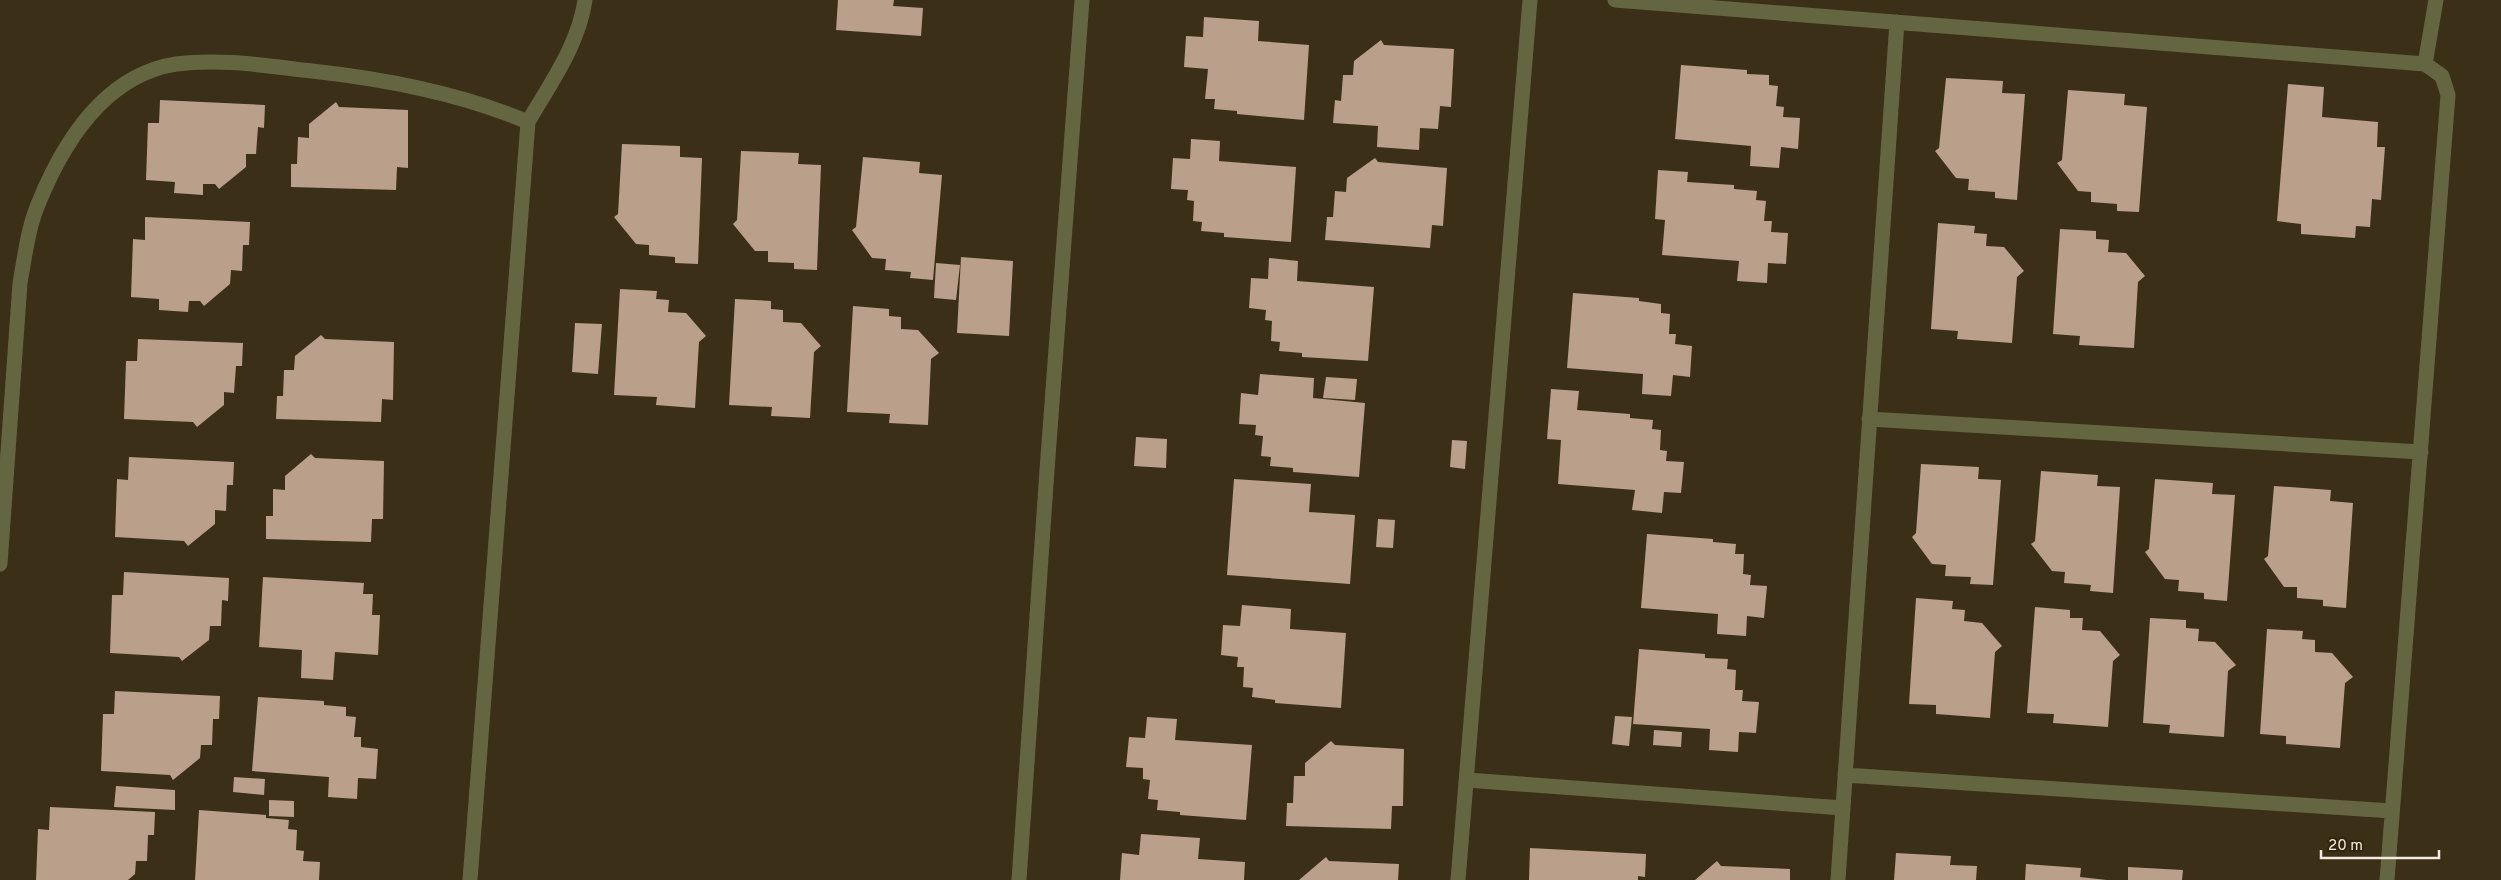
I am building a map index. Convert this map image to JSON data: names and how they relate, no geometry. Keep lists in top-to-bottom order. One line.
{"scale_bar":"20 m"}
